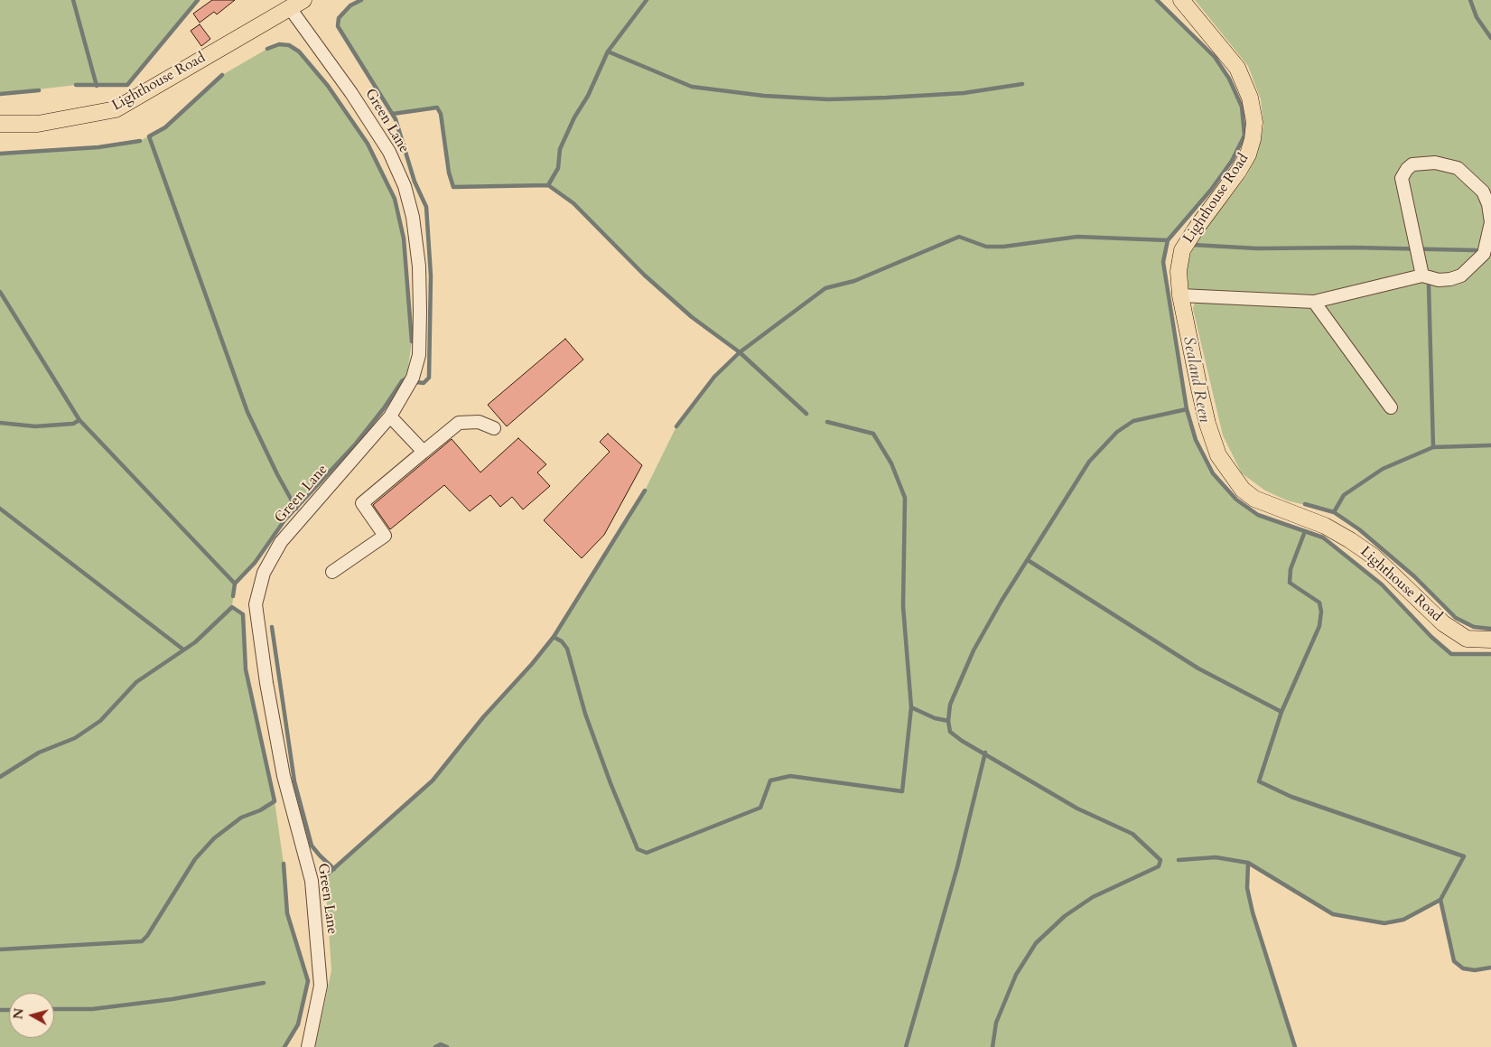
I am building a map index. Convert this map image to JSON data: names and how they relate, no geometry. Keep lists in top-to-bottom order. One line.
{"streets":{"main road":["Lighthouse Road"],"street":["Green Lane"]},"crossings":[["Lighthouse Road","Green Lane"]],"water":["Sealand Reen"],"north":"left"}
